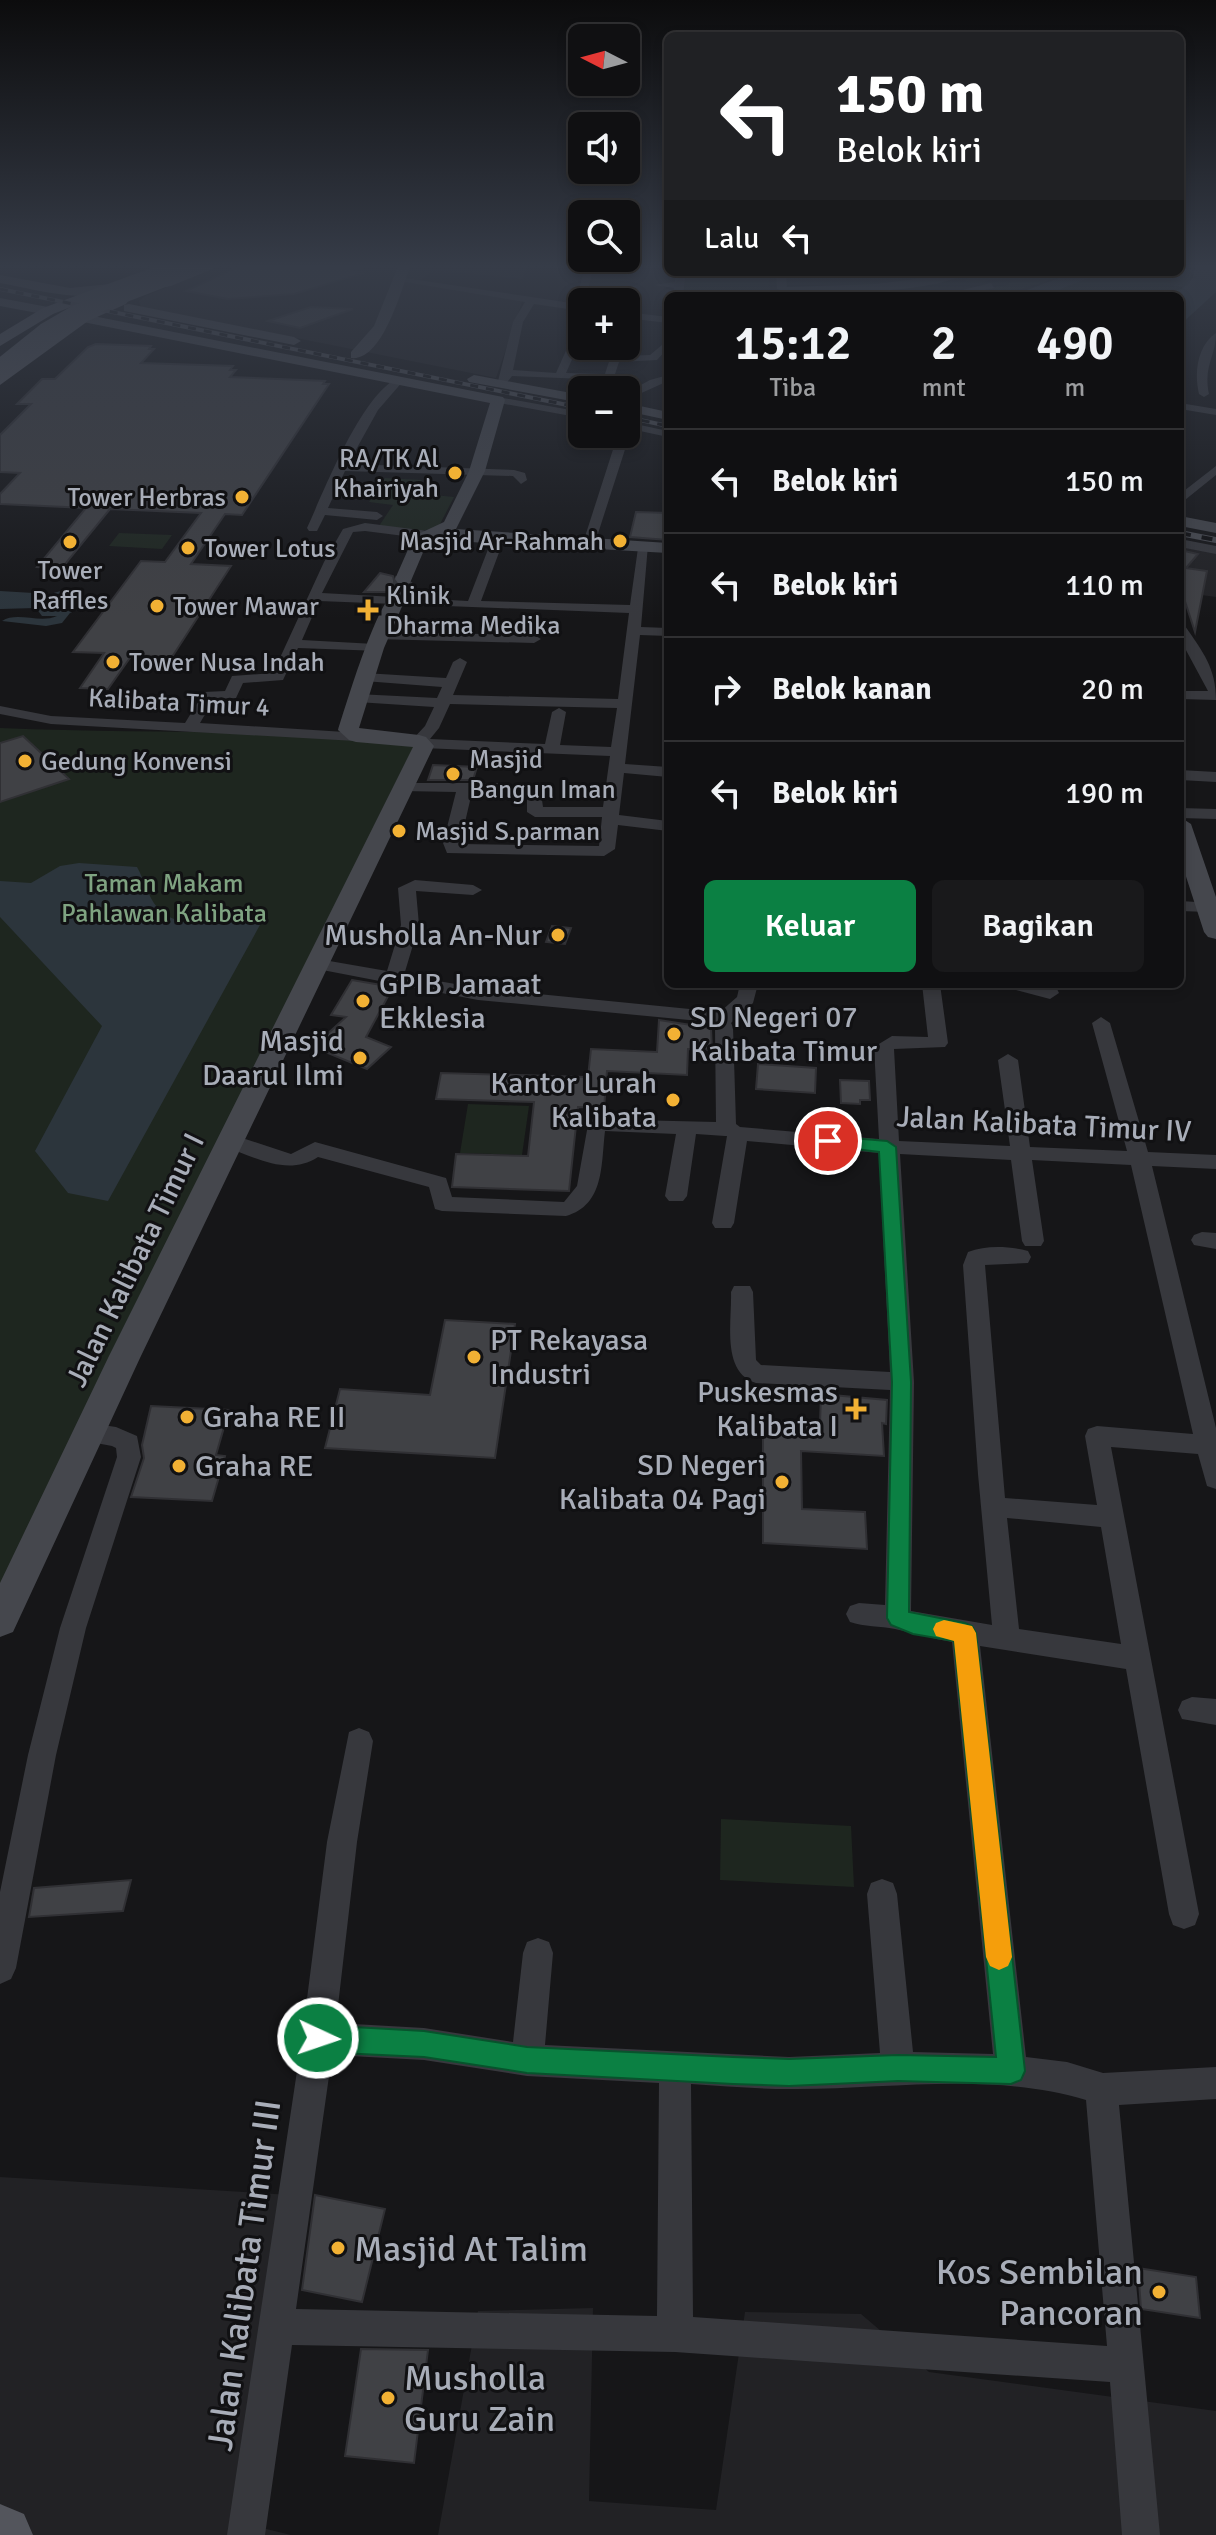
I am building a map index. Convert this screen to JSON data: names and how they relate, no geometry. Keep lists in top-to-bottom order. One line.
{"streets":{"street":["Kalibata Timur 4","Jalan Kalibata Timur IV","Jalan Kalibata Timur I","Jalan Kalibata Timur III"]},"crossings":[["Jalan Kalibata Timur IV","Jalan Kalibata Timur I"]],"parks":["Taman Makam Pahlawan Kalibata"],"places":{"other":["RA/TK Al Khairiyah","Tower Herbras","Masjid Ar-Rahmah","Tower Raffles","Tower Lotus","Tower Mawar","Tower Nusa Indah","Gedung Konvensi","Masjid Bangun Iman","Masjid S.parman","Musholla An-Nur","GPIB Jamaat Ekklesia","SD Negeri 07 Kalibata Timur","Masjid Daarul Ilmi","Kantor Lurah Kalibata","PT Rekayasa Industri","Graha RE II","Graha RE","SD Negeri Kalibata 04 Pagi","Masjid At Talim","Kos Sembilan Pancoran","Musholla Guru Zain"],"health":["Klinik Dharma Medika","Puskesmas Kalibata I"]},"north":"left","page":{"map_buttons":["+","−"],"turn":["150 m","Belok kiri"],"then":"Lalu","eta":["15:12","Tiba","2","mnt","490","m"],"list":[{"name":"Belok kiri","value":"150 m"},{"name":"Belok kiri","value":"110 m"},{"name":"Belok kanan","value":"20 m"},{"name":"Belok kiri","value":"190 m"}],"buttons":["Keluar","Bagikan"]}}
